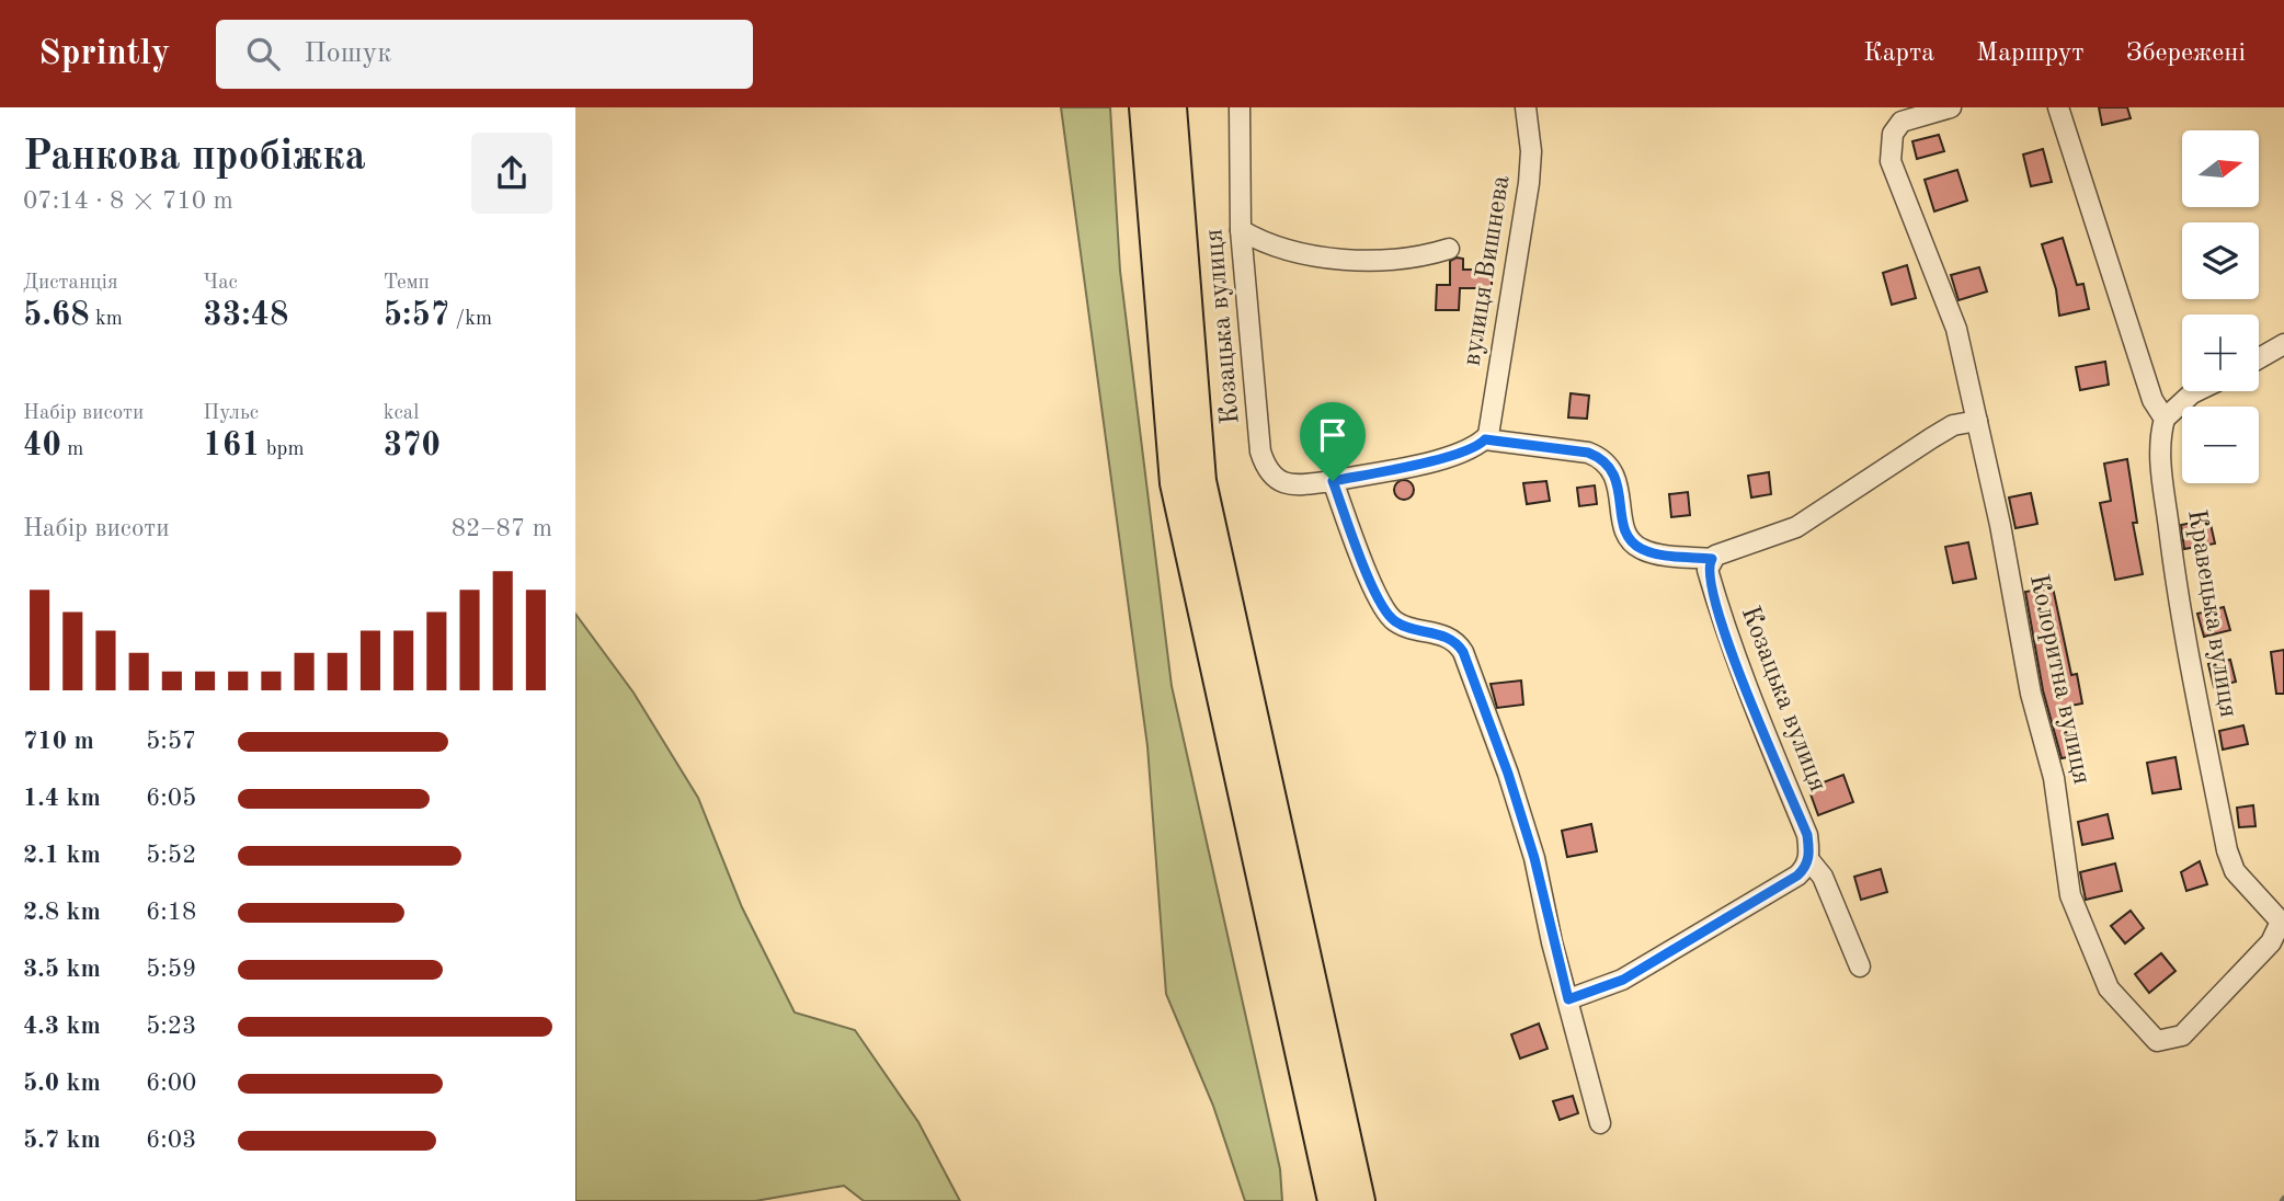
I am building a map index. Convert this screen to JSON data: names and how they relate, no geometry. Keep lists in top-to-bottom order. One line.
{"streets":{"street":["вулиця Вишнева","Козацька вулиця","Кравецька вулиця","Колоритна вулиця"]},"crossings":[["вулиця Вишнева","Козацька вулиця"],["Кравецька вулиця","Колоритна вулиця"]],"north":"right","page":{"header":"Sprintly","search":"Пошук","nav":["Карта","Маршрут","Збережені"],"heading":["Ранкова пробіжка","07:14 · 8 × 710 m"],"map_buttons":["+","−"],"stats":[["Дистанція","5.68 km"],["Час","33:48"],["Темп","5:57 /km"],["Набір висоти","40 m"],["Пульс","161 bpm"],["kcal","370"]],"chart":["Набір висоти","82–87 m"],"list":[{"name":"710 m","note":"5:57"},{"name":"1.4 km","note":"6:05"},{"name":"2.1 km","note":"5:52"},{"name":"2.8 km","note":"6:18"},{"name":"3.5 km","note":"5:59"},{"name":"4.3 km","note":"5:23"},{"name":"5.0 km","note":"6:00"},{"name":"5.7 km","note":"6:03"}]}}
